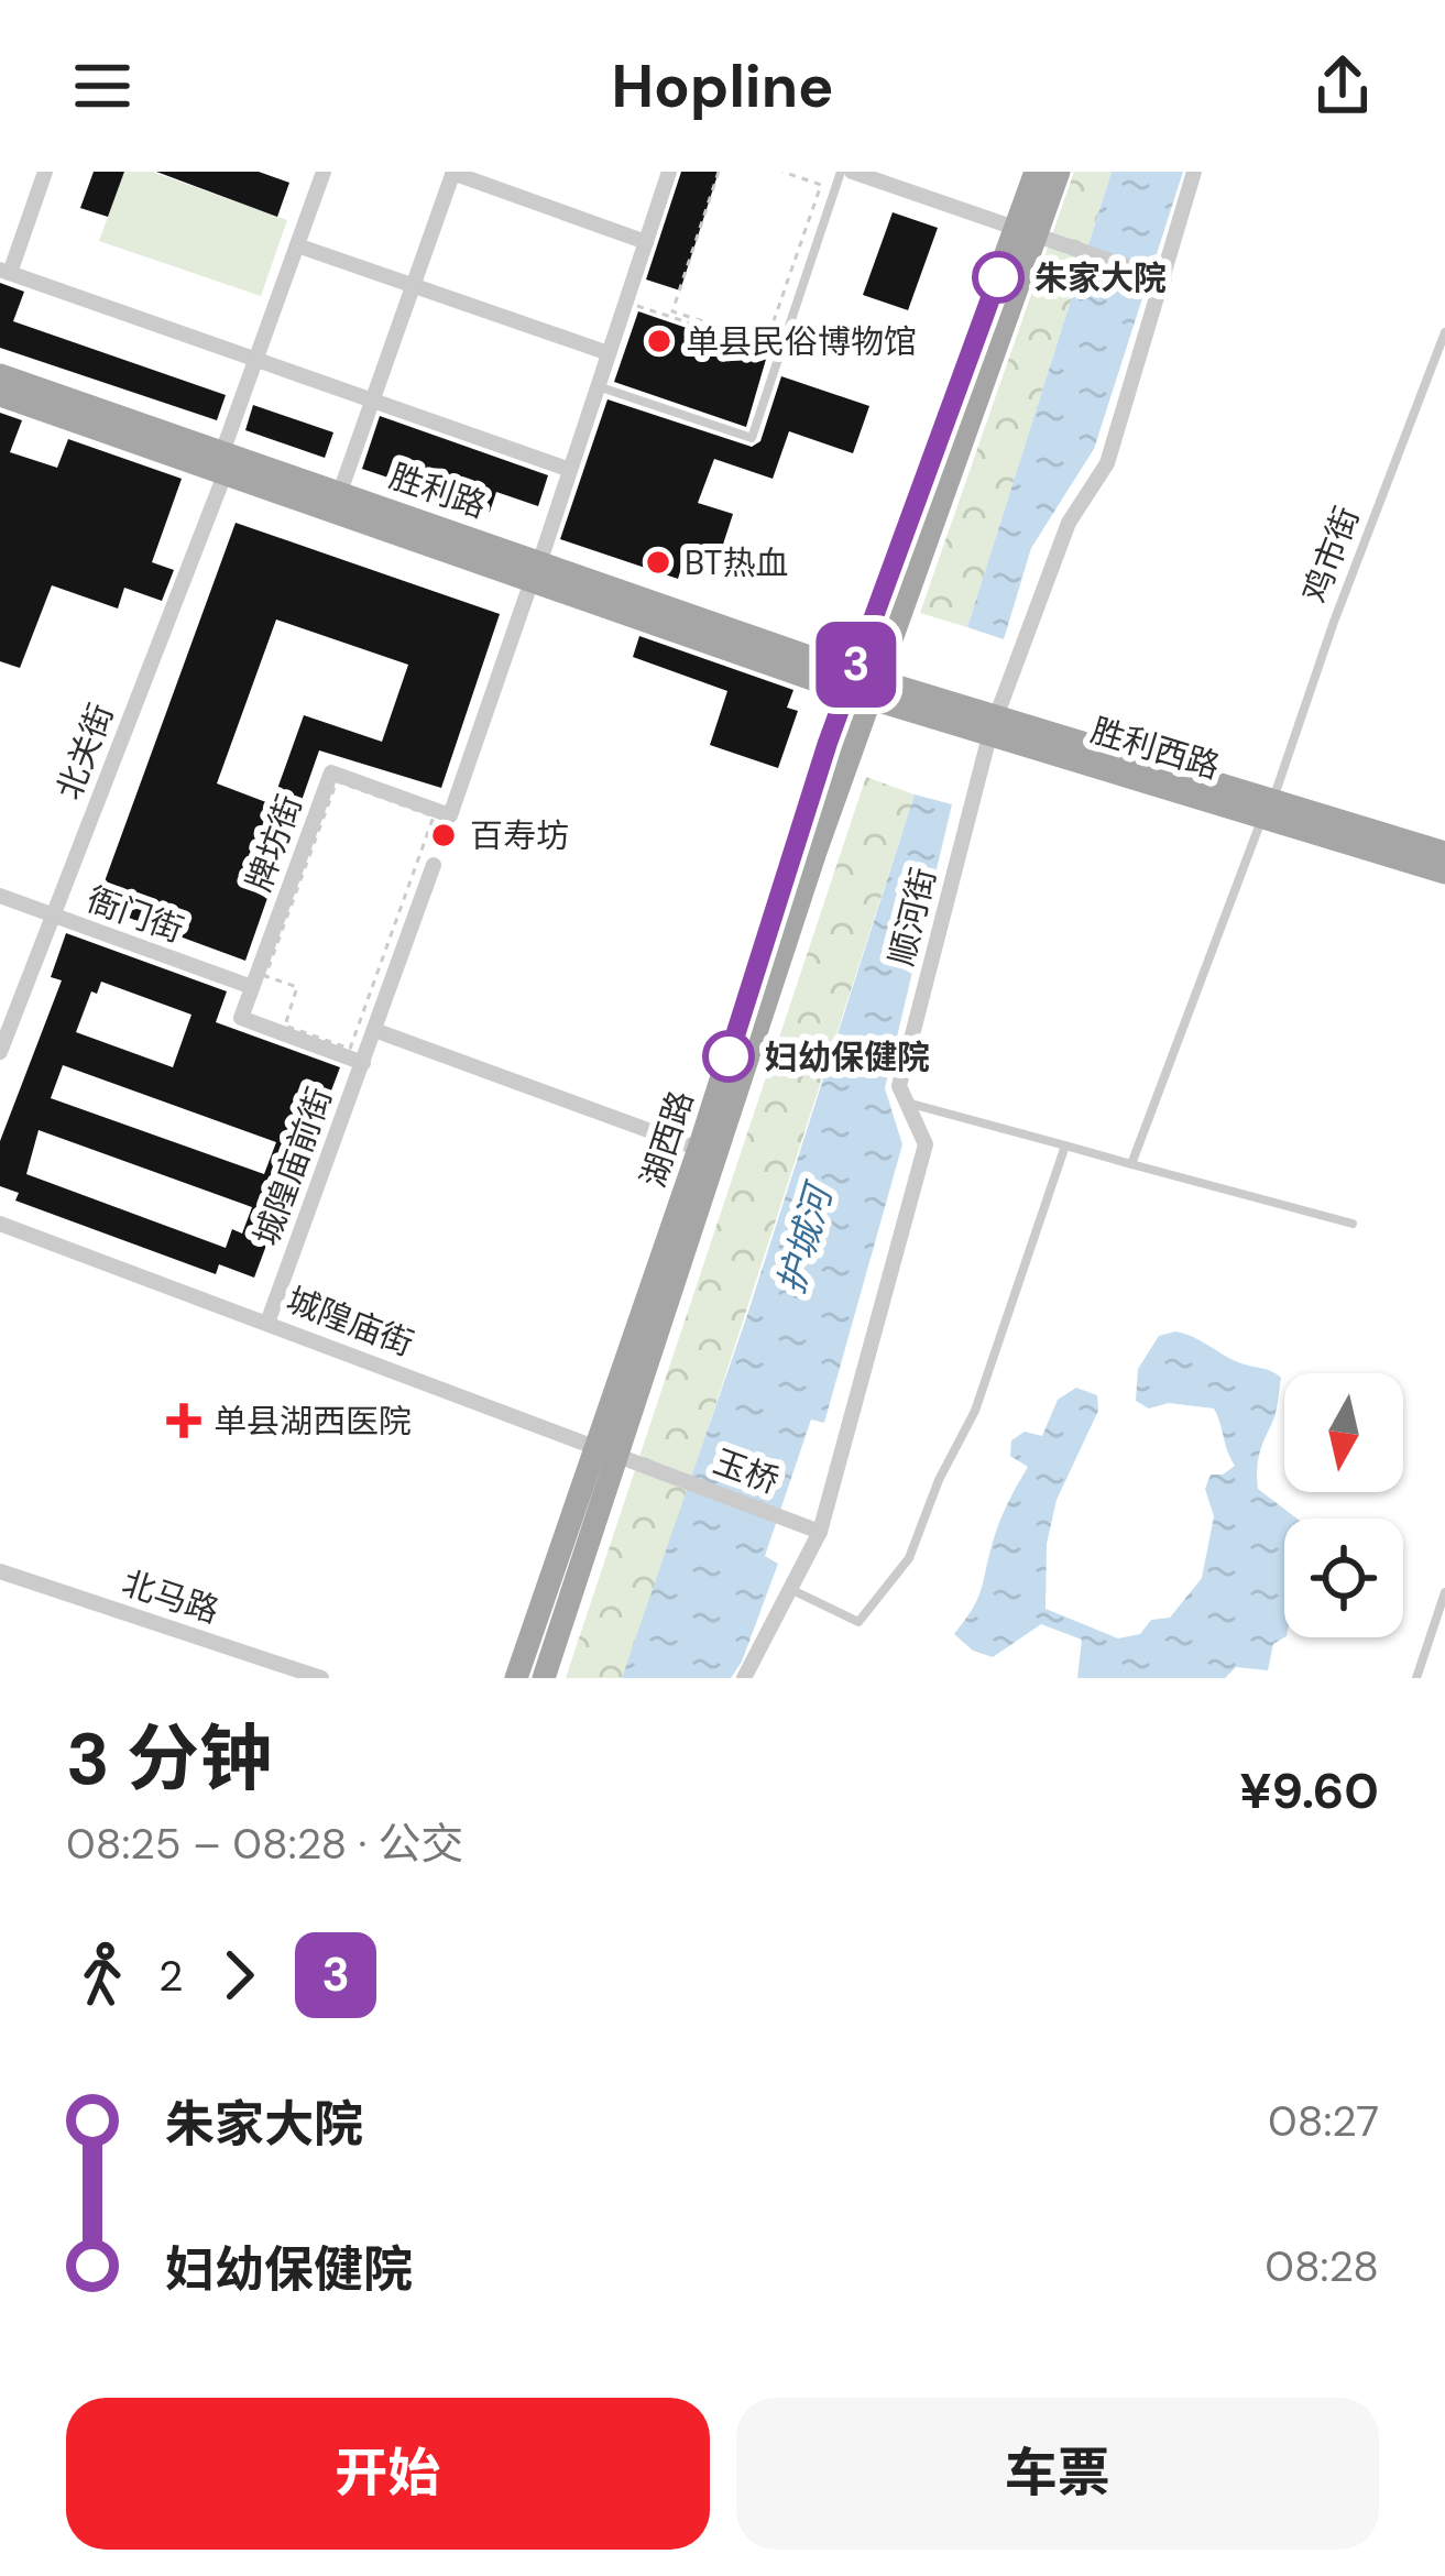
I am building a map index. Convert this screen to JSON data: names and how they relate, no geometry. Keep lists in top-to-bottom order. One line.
{"streets":{"main road":["胜利路","胜利西路","湖西路"],"street":["北关街","牌坊街","衙门街","顺河街","城隍庙前街","城隍庙街","玉桥","北马路"],"lane":["鸡市街"]},"crossings":[["胜利路","胜利西路"],["胜利路","北关街"],["胜利路","牌坊街"],["胜利路","湖西路"],["鸡市街","胜利西路"],["胜利西路","顺河街"],["胜利西路","湖西路"],["北关街","衙门街"],["牌坊街","衙门街"],["顺河街","玉桥"],["湖西路","城隍庙街"],["城隍庙前街","城隍庙街"],["城隍庙街","玉桥"]],"water":["护城河"],"places":{"other":["朱家大院","单县民俗博物馆","BT热血","百寿坊","妇幼保健院"],"health":["单县湖西医院"]},"lines":["bus line 3"],"north":"bottom","page":{"header":"Hopline","on_map":"3","heading":["3 分钟","08:25 – 08:28 · 公交","¥9.60"],"legs":["2","3"],"list":[{"name":"朱家大院","value":"08:27"},{"name":"妇幼保健院","value":"08:28"}],"buttons":["开始","车票"]}}
